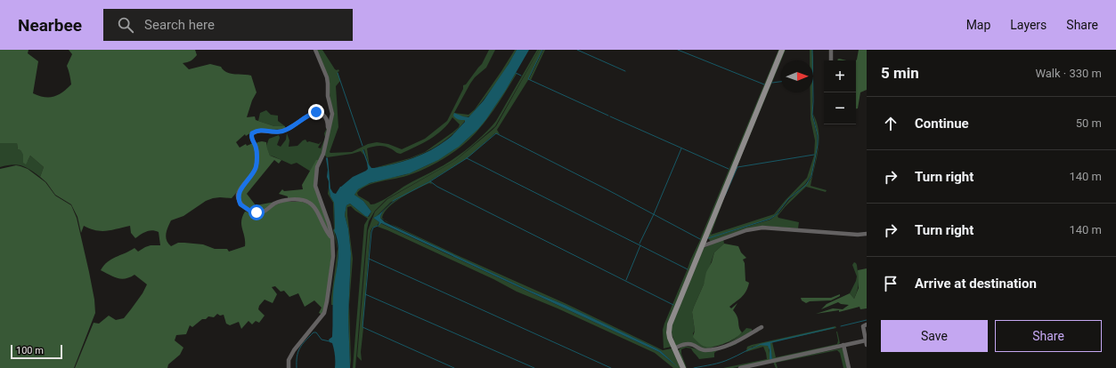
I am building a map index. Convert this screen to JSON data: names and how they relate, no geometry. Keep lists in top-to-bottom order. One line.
{"scale_bar":"100 m","north":"right","page":{"header":"Nearbee","search":"Search here","nav":["Map","Layers","Share"],"heading":["5 min","Walk · 330 m"],"map_buttons":["+","−"],"list":[["Continue","50 m"],["Turn right","140 m"],["Turn right","140 m"],"Arrive at destination"],"buttons":["Save","Share"],"scale":"100 m"}}
